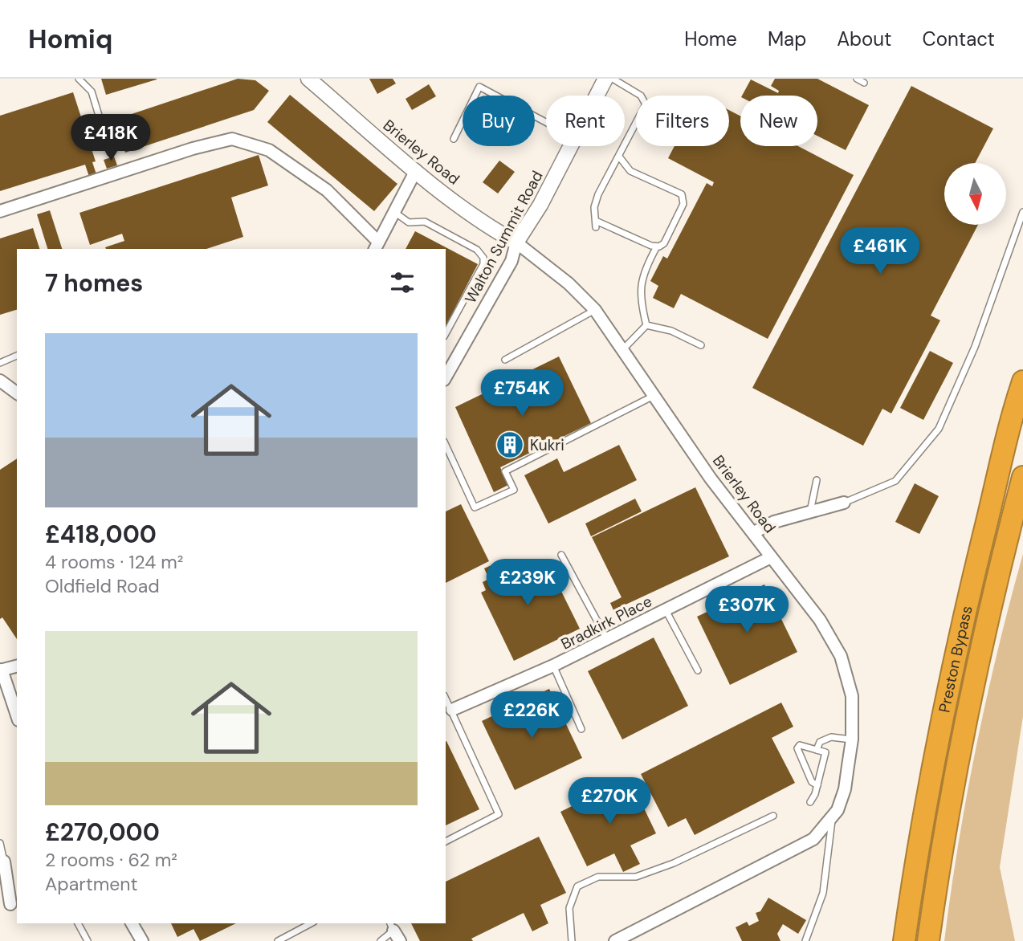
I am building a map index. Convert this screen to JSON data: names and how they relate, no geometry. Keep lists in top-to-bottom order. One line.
{"streets":{"highway":["Preston Bypass"],"street":["Brierley Road","Walton Summit Road","Bradkirk Place"]},"crossings":[["Brierley Road","Walton Summit Road"],["Brierley Road","Bradkirk Place"]],"places":{"building":["Kukri"]},"north":"bottom","page":{"header":"Homiq","nav":["Home","Map","About","Contact"],"chip":["Buy","Rent","Filters","New"],"price":["£418K","£461K","£754K","£239K","£307K","£226K","£270K"],"heading":"7 homes","list":[{"name":"£418,000","note":"4 rooms · 124 m² · Oldfield Road"},{"name":"£270,000","note":"2 rooms · 62 m² · Apartment"}]}}
